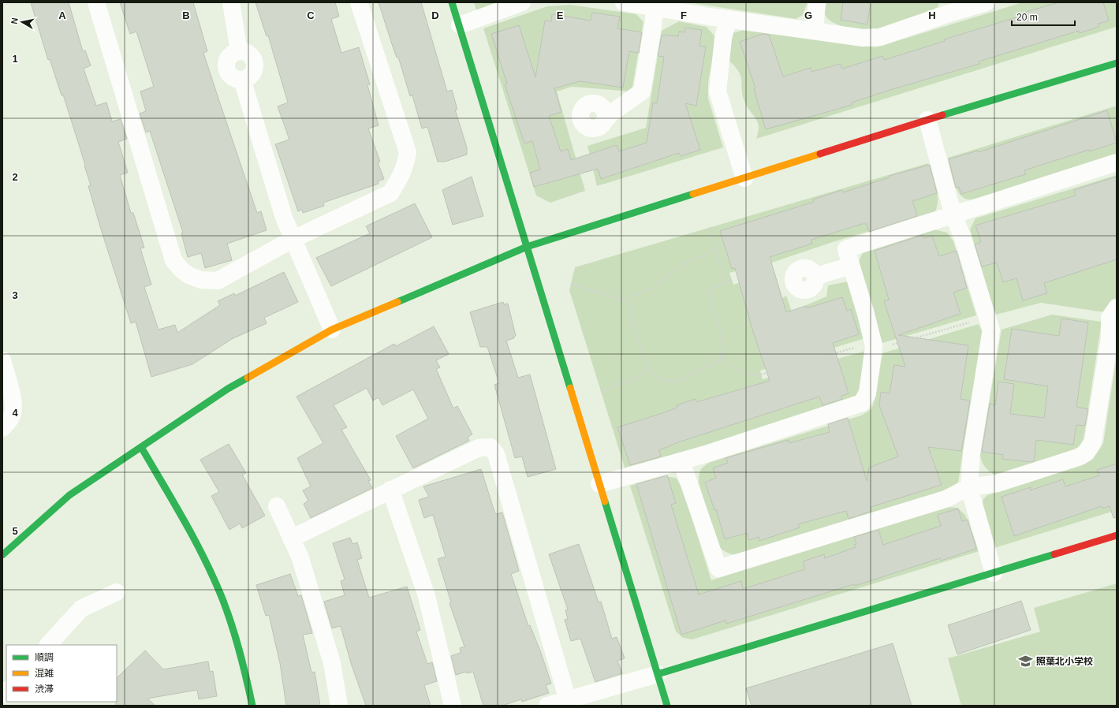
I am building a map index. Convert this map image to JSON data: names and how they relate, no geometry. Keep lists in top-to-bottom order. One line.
{"places":{"school or university":["照葉北小学校"]},"legend":["順調","混雑","渋滞"],"scale_bar":"20 m","north":"left","grid":{"columns":["A","B","C","D","E","F","G","H"],"rows":["1","2","3","4","5"]}}
